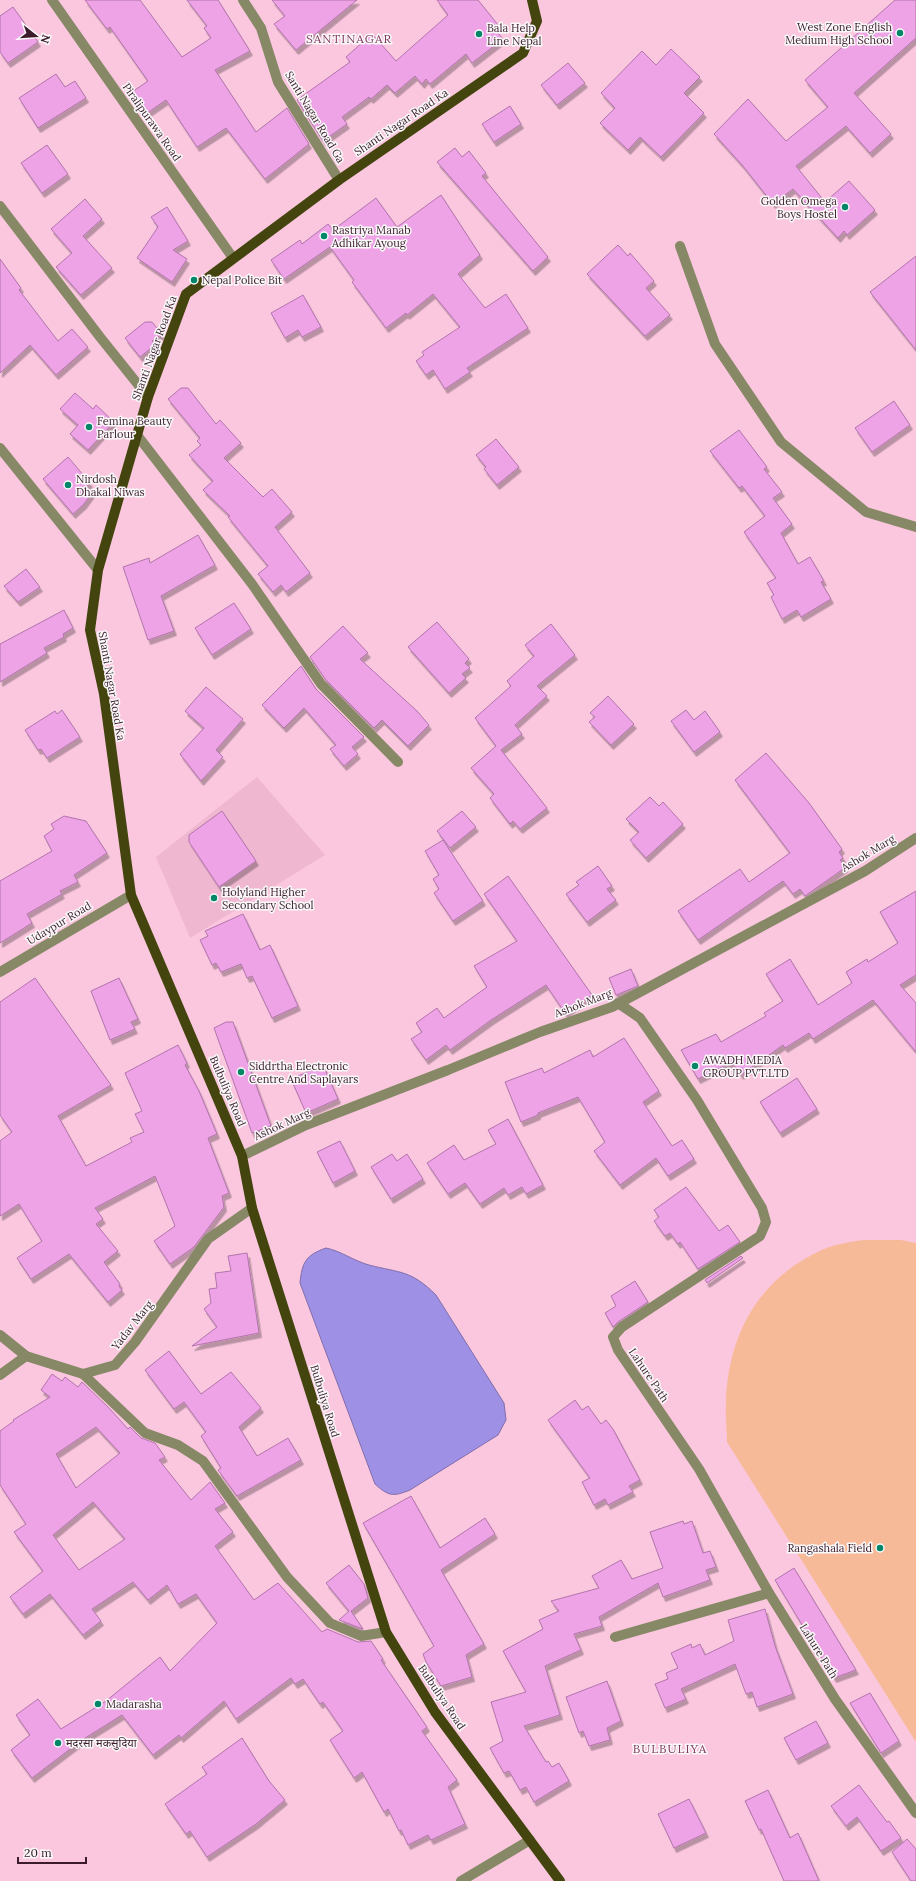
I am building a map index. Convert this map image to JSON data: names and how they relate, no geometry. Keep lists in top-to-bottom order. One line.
{"streets":{"main road":["Shanti Nagar Road Ka","Bulbuliya Road"],"street":["Santi Nagar Road Ga","Piralipurawa Road","Ashok Marg","Udaypur Road","Yadav Marg","Lahure Path"]},"crossings":[["Santi Nagar Road Ga","Shanti Nagar Road Ka"],["Piralipurawa Road","Shanti Nagar Road Ka"],["Shanti Nagar Road Ka","Udaypur Road"],["Shanti Nagar Road Ka","Bulbuliya Road"],["Ashok Marg","Bulbuliya Road"],["Ashok Marg","Lahure Path"],["Udaypur Road","Bulbuliya Road"],["Bulbuliya Road","Yadav Marg"]],"districts":["SANTINAGAR","BULBULIYA"],"places":["West Zone English Medium High School","Bala Help Line Nepal","Golden Omega Boys Hostel","Rastriya Manab Adhikar Ayoug","Nepal Police Bit","Femina Beauty Parlour","Nirdosh Dhakal Niwas","Holyland Higher Secondary School","AWADH MEDIA GROUP PVT.LTD","Siddrtha Electronic Centre And Saplayars","Rangashala Field","Madarasha","मदरसा मकसुदिया"],"scale_bar":"20 m","north":"right"}
